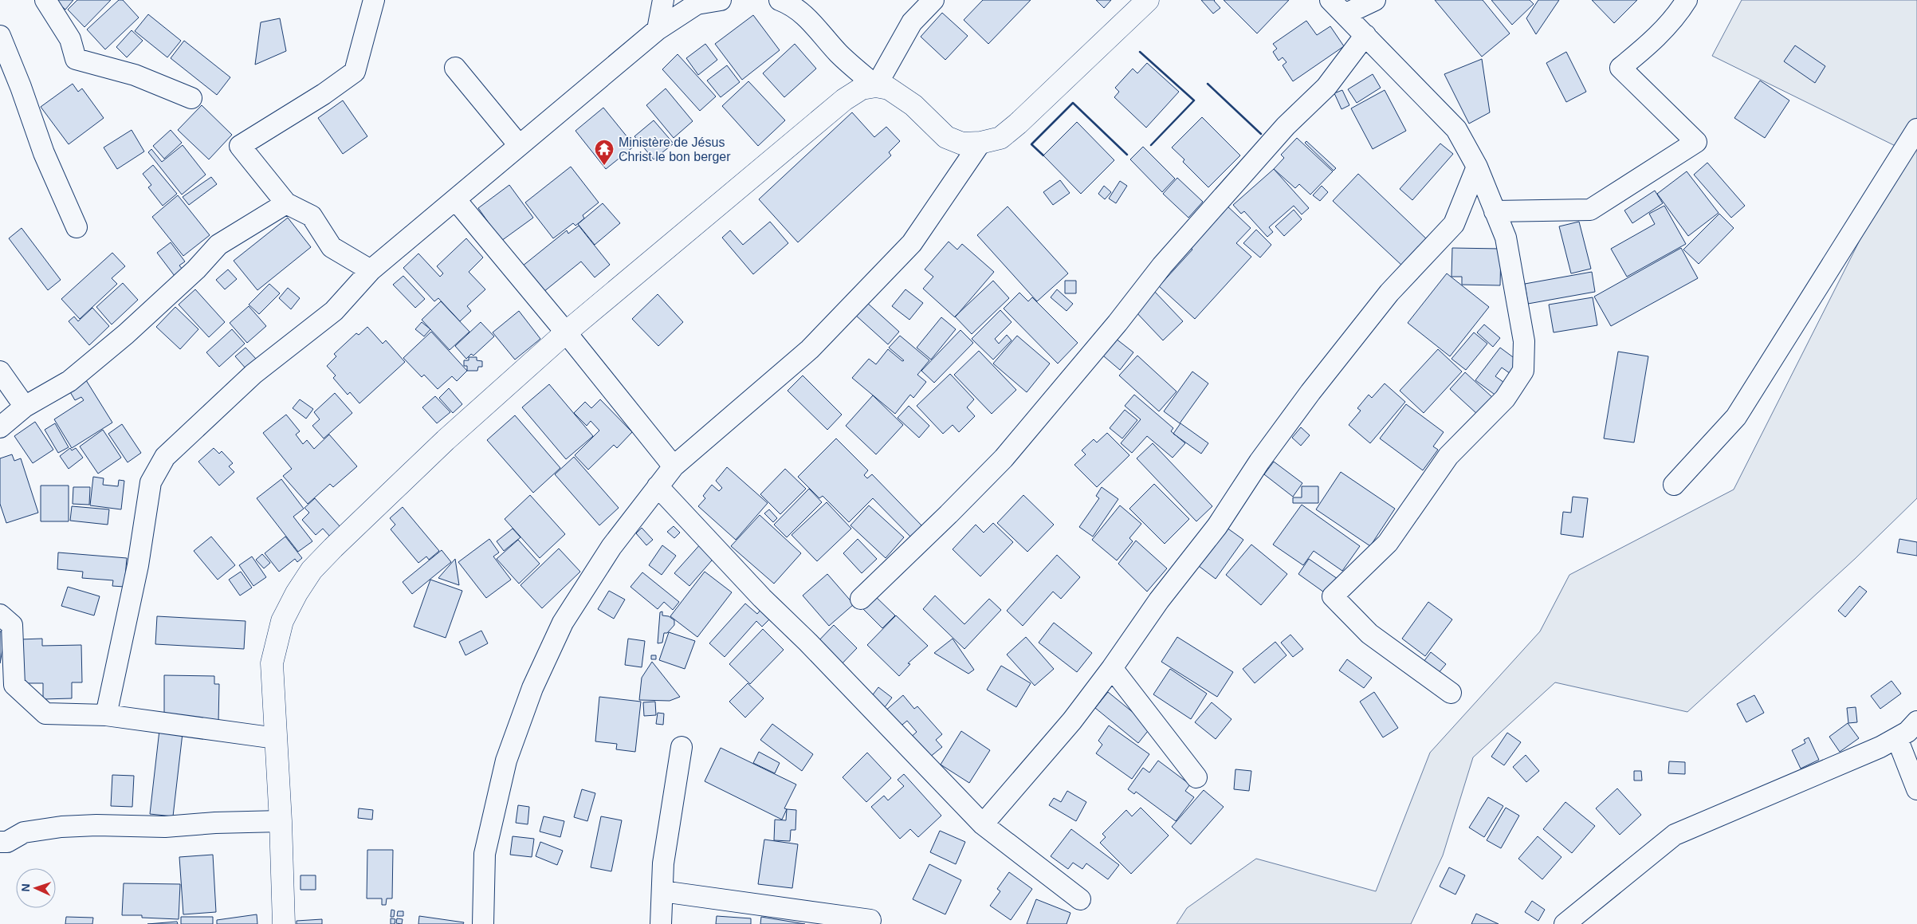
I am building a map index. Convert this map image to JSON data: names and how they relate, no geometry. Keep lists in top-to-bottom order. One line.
{"places":{"temple":["Ministère de Jésus Christ le bon berger"]},"north":"left"}
